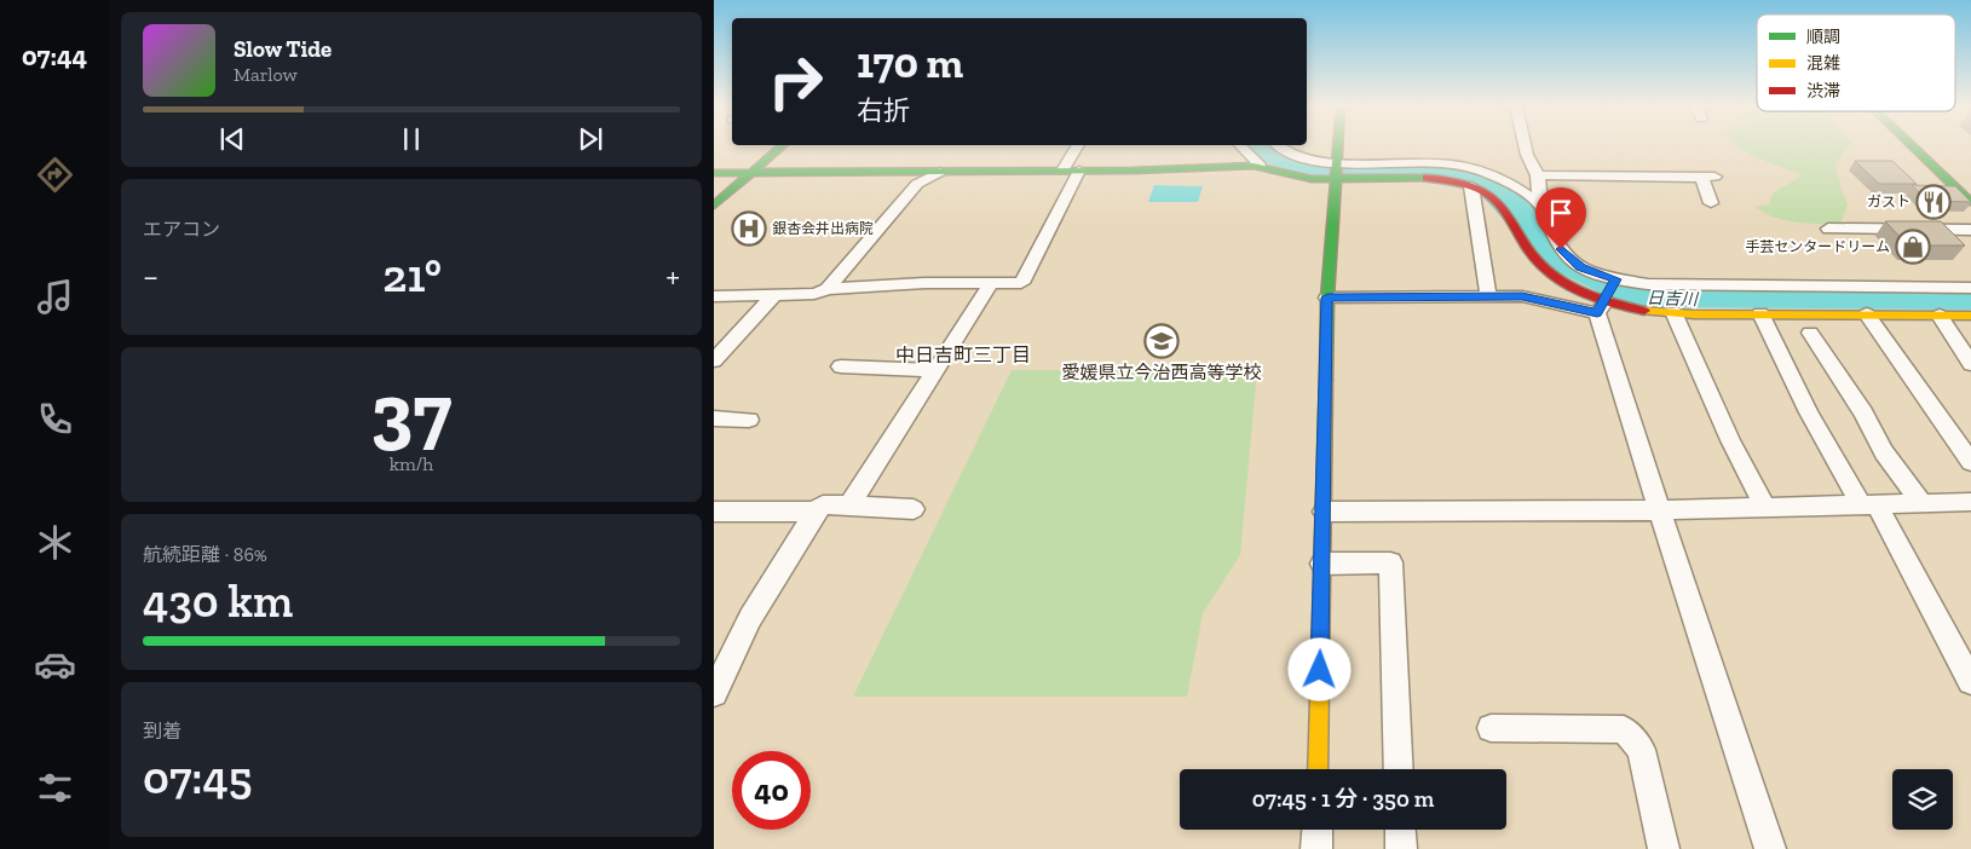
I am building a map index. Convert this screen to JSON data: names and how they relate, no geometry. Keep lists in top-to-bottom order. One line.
{"districts":["中日吉町三丁目"],"water":["日吉川"],"places":{"restaurant":["ガスト"],"hospital":["銀杏会井出病院"],"shop":["手芸センタードリーム"],"school or university":["愛媛県立今治西高等学校"]},"legend":["順調","混雑","渋滞"],"page":{"tabs":"07:44","turn":["170 m","右折"],"song":["Slow Tide","Marlow"],"tile":["エアコン",["37","km/h"],["航続距離 · 86%","430 km"],["到着","07:45"]],"heat":["−","21°","+"],"limit":"40","trip":"07:45 · 1 分 · 350 m"}}
